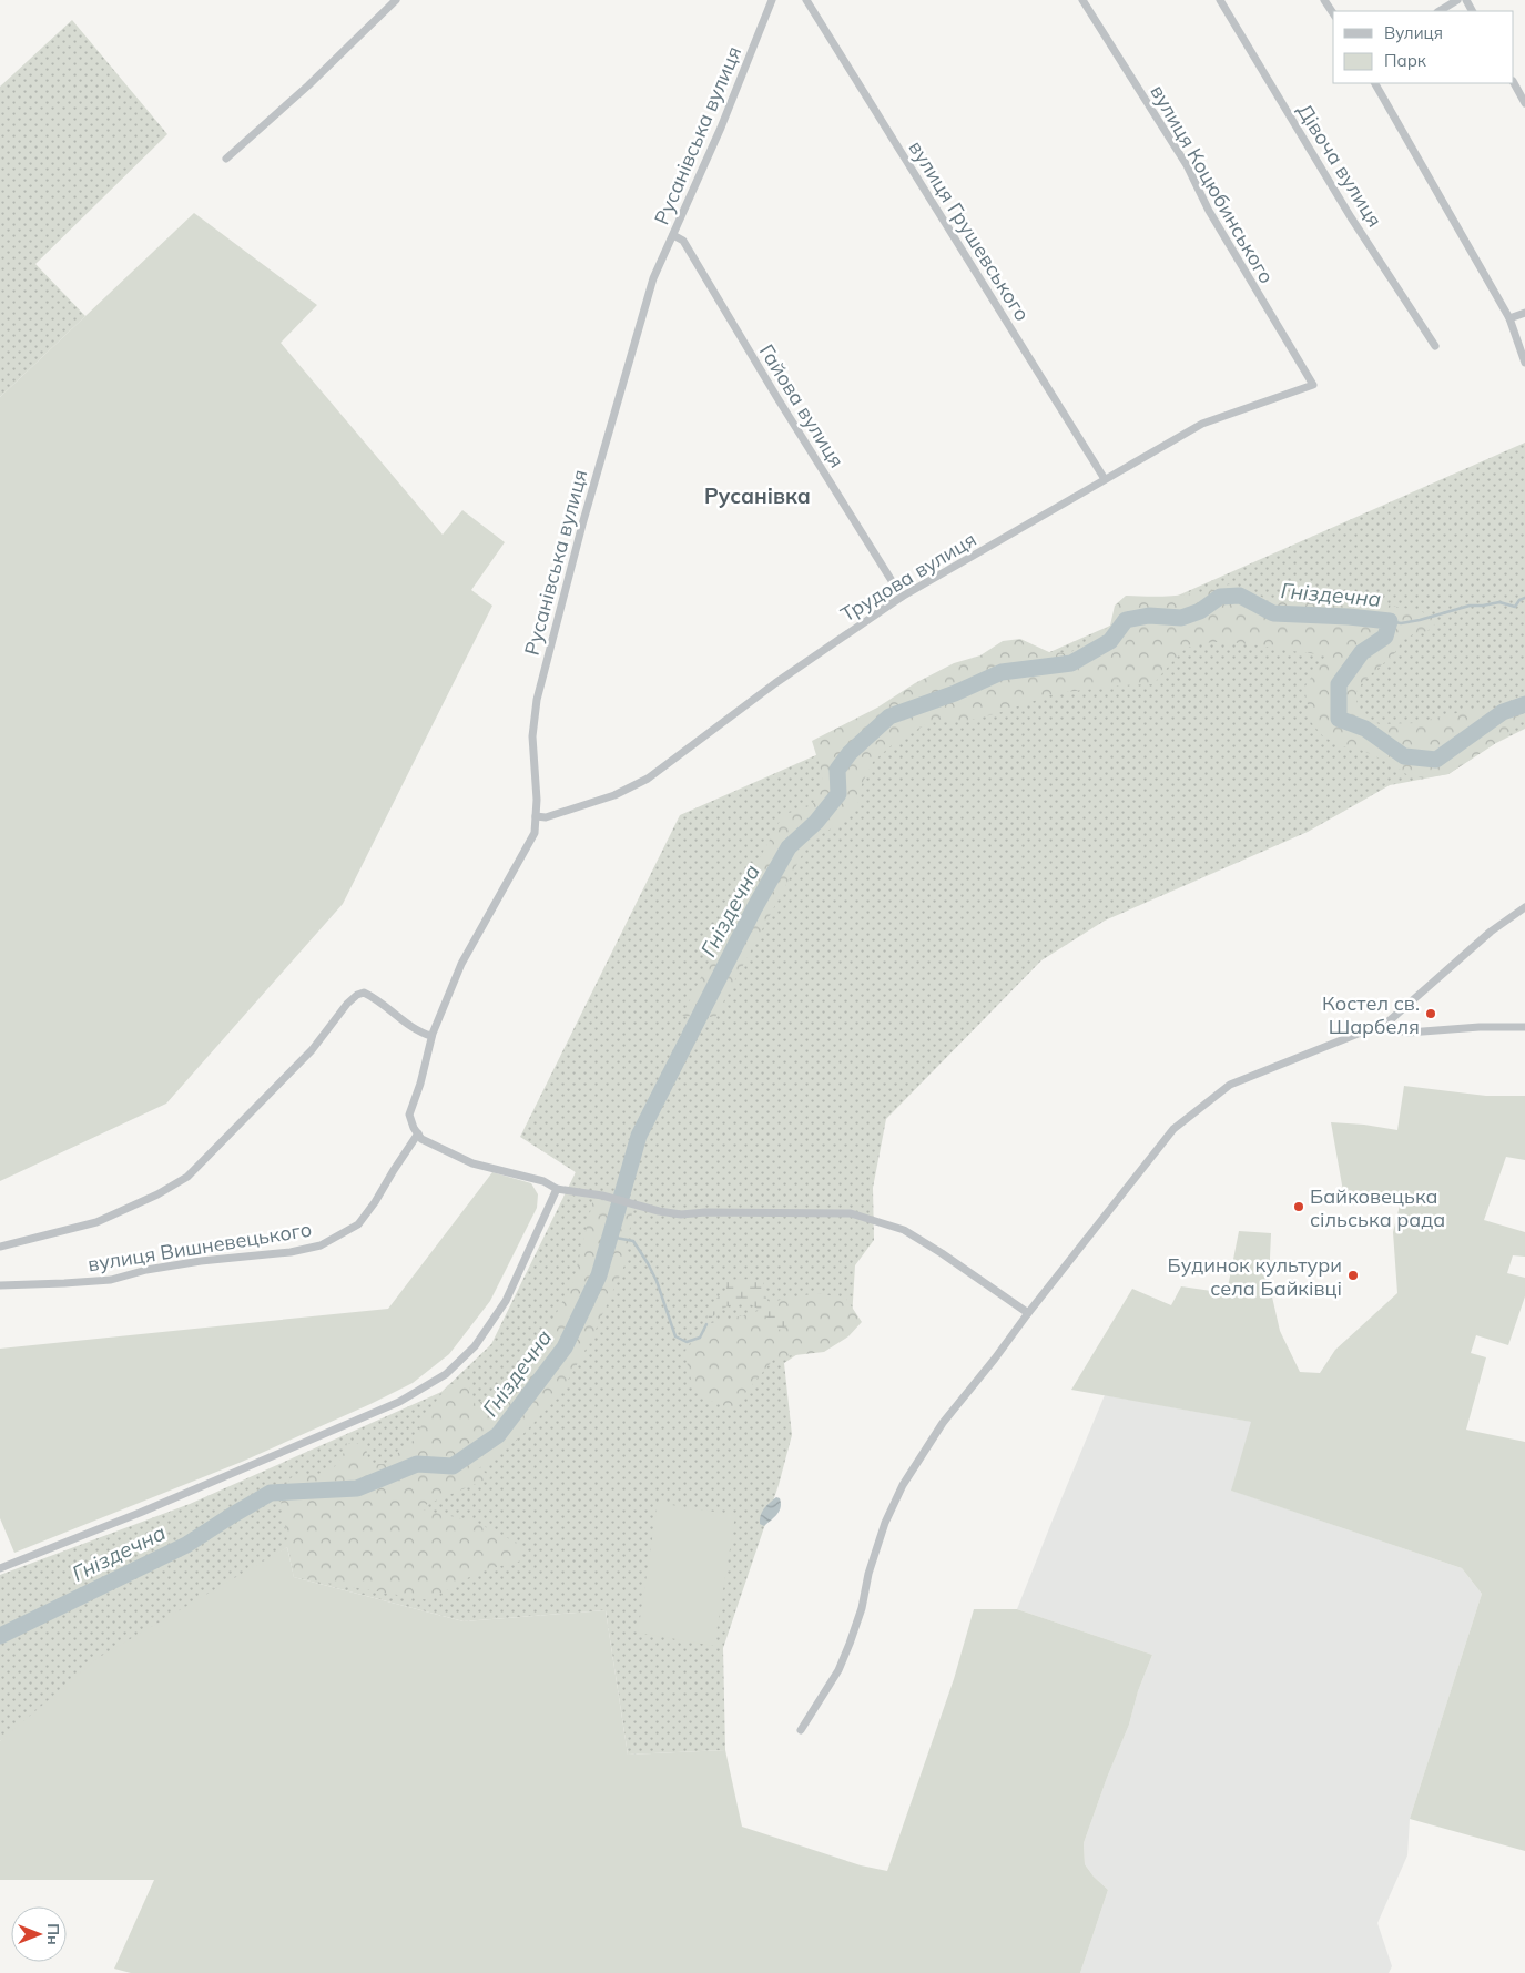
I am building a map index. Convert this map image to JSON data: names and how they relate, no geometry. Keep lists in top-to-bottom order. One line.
{"streets":{"street":["Русанівська вулиця","Дівоча вулиця","вулиця Коцюбинського","вулиця Грушевського","Гайова вулиця","Трудова вулиця","вулиця Вишневецького"]},"crossings":[["Русанівська вулиця","Гайова вулиця"],["Русанівська вулиця","Трудова вулиця"],["Русанівська вулиця","вулиця Вишневецького"],["вулиця Коцюбинського","Трудова вулиця"],["вулиця Грушевського","Трудова вулиця"],["Гайова вулиця","Трудова вулиця"]],"districts":["Русанівка"],"water":["Гніздечна"],"places":["Костел св. Шарбеля","Байковецька сільська рада","Будинок культури села Байківці"],"legend":["Вулиця","Парк"],"north":"right"}
